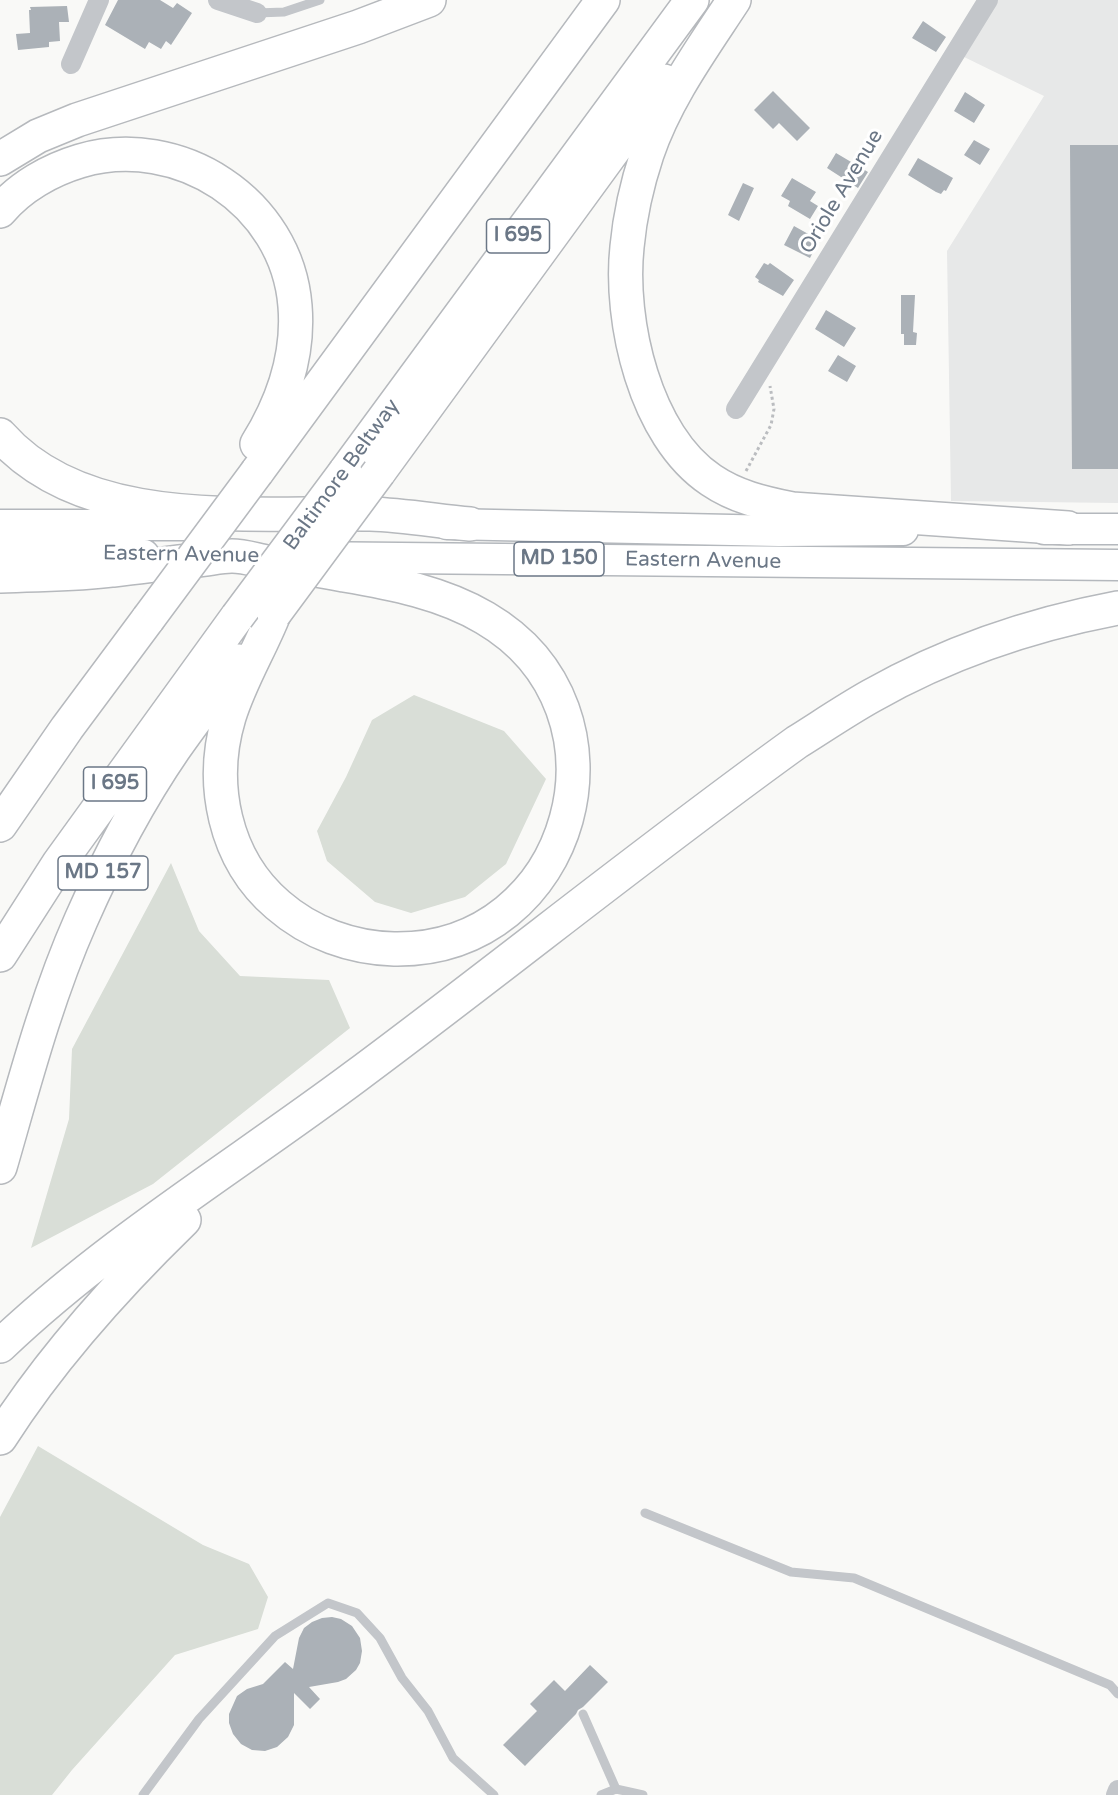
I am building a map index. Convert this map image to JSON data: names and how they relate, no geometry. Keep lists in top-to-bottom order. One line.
{"streets":{"highway":["I 695","Baltimore Beltway","MD 157"],"main road":["Eastern Avenue","MD 150"],"street":["Oriole Avenue"]}}
